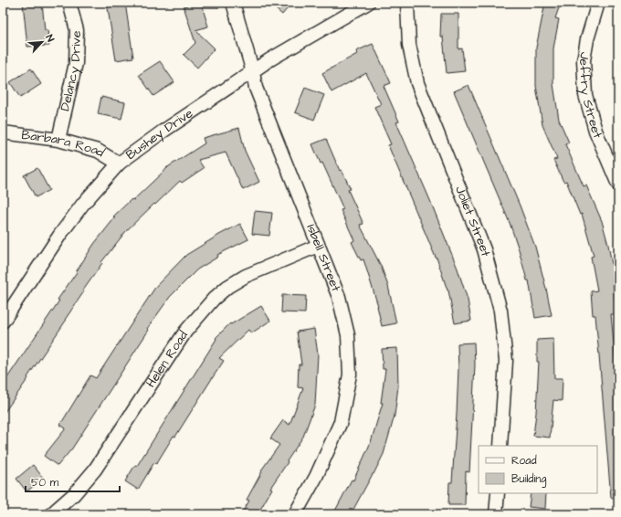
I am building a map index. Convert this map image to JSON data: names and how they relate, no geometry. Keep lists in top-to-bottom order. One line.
{"streets":{"street":["Delancy Drive","Jeffry Street","Bushey Drive","Barbara Road","Joliet Street","Isbell Street","Helen Road"]},"crossings":[["Delancy Drive","Barbara Road"],["Bushey Drive","Barbara Road"],["Bushey Drive","Isbell Street"],["Isbell Street","Helen Road"]],"legend":["Road","Building"],"scale_bar":"50 m","north":"top right"}
